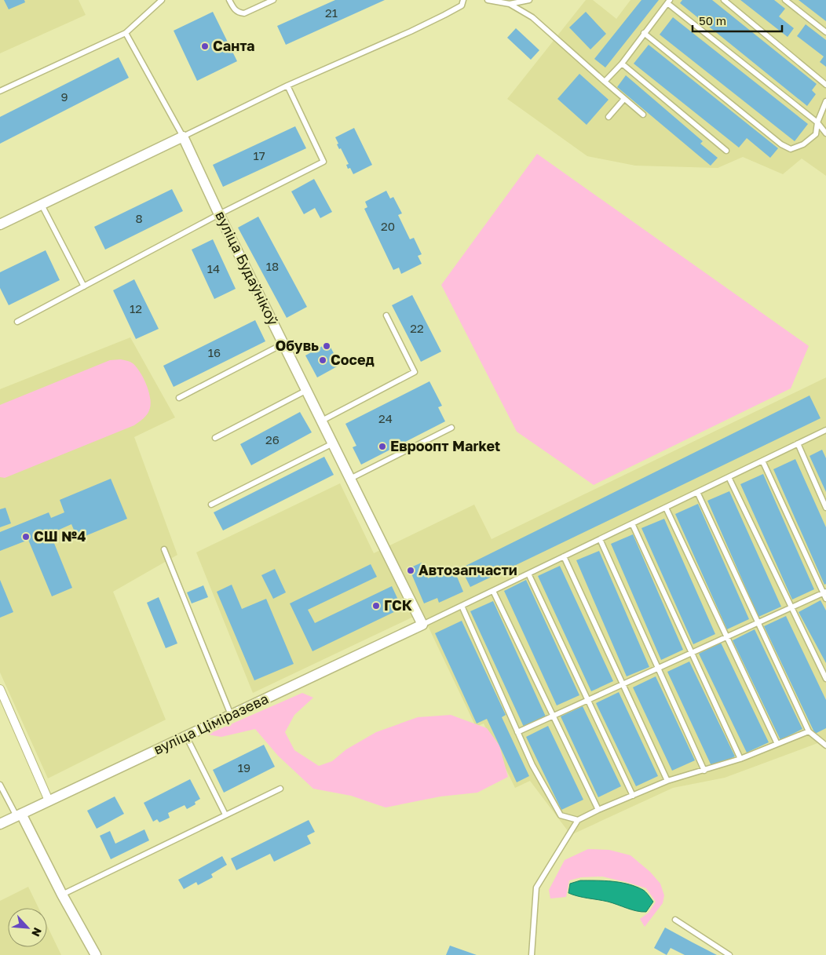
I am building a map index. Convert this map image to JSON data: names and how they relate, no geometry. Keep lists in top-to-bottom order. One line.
{"streets":{"street":["вуліца Будаўнікоў","вуліца Ціміразева"]},"crossings":[["вуліца Будаўнікоў","вуліца Ціміразева"]],"places":["Санта","Обувь","Сосед","Евроопт Market","СШ №4","Автозапчасти","ГСК"],"house_numbers":["21","9","17","8","20","18","14","12","22","16","24","26","19"],"scale_bar":"50 m","north":"bottom right"}
